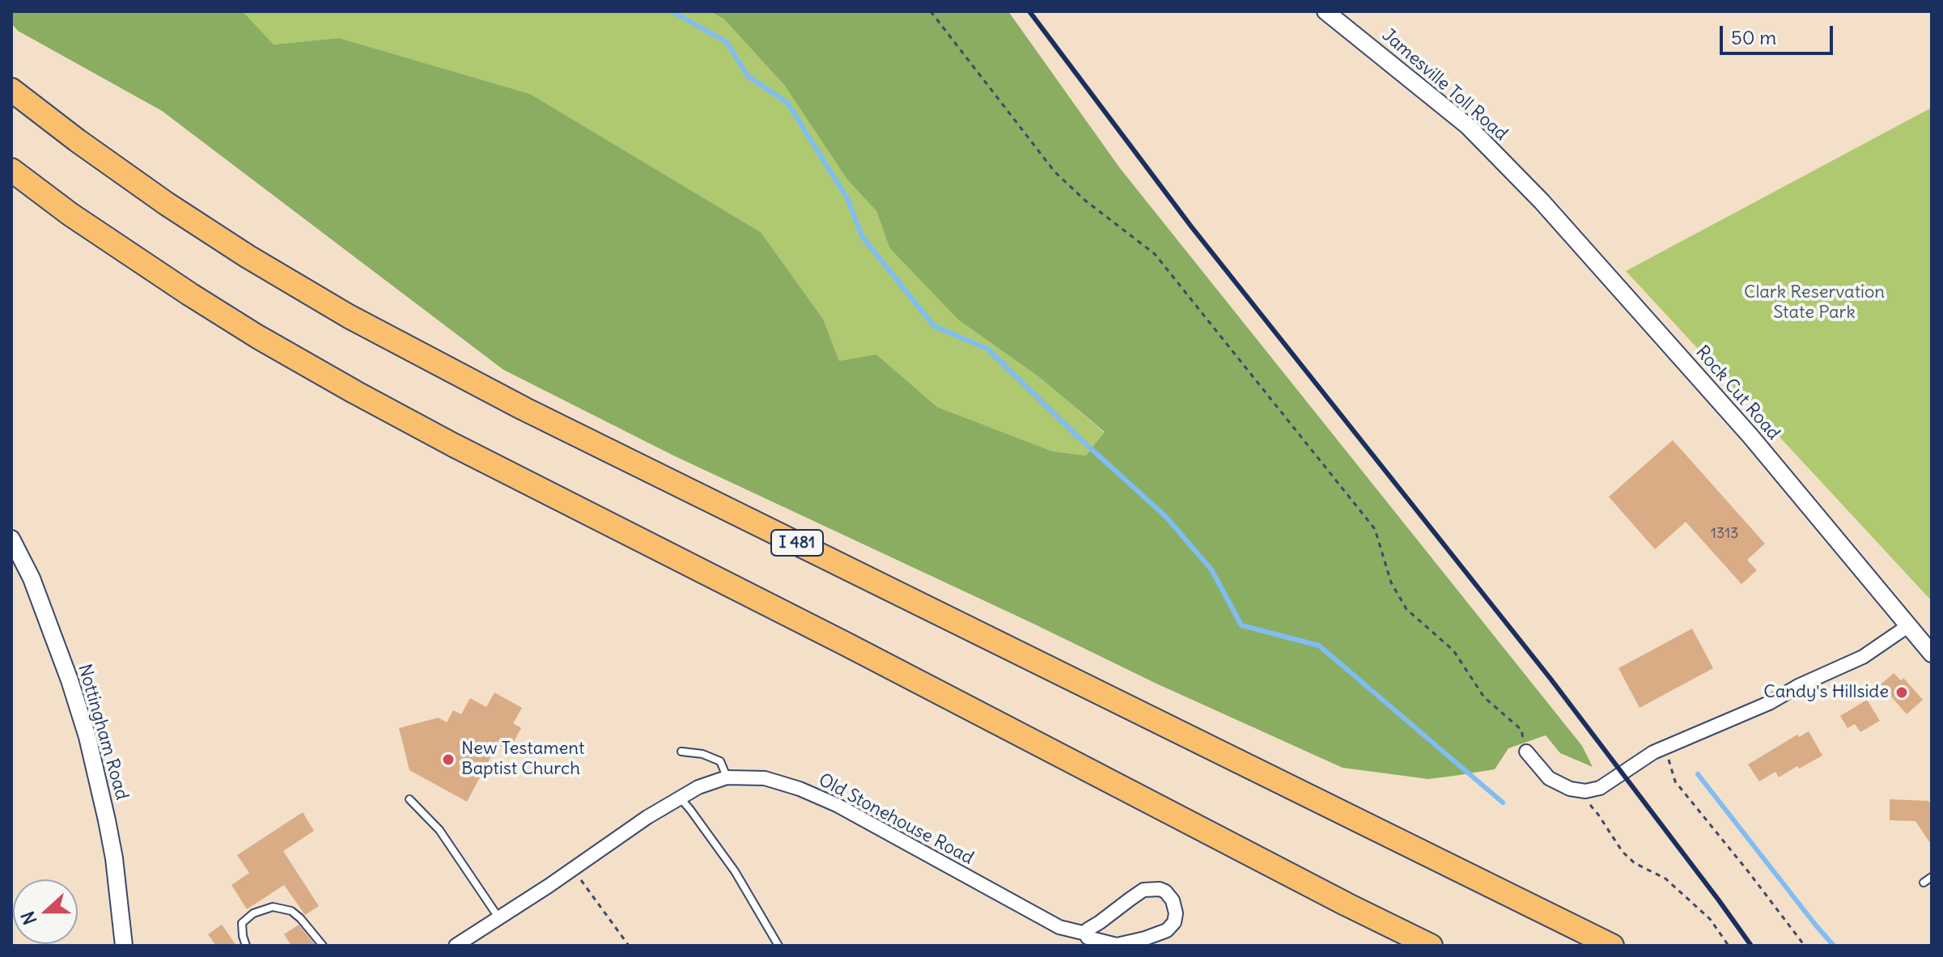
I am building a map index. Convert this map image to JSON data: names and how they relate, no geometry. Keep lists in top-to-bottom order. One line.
{"streets":{"highway":["I 481"],"street":["Jamesville Toll Road","Rock Cut Road","Nottingham Road","Old Stonehouse Road"]},"crossings":[["Jamesville Toll Road","Rock Cut Road"]],"parks":["Clark Reservation State Park"],"places":["Candy's Hillside","New Testament Baptist Church"],"house_numbers":["1313"],"scale_bar":"50 m","north":"left"}
